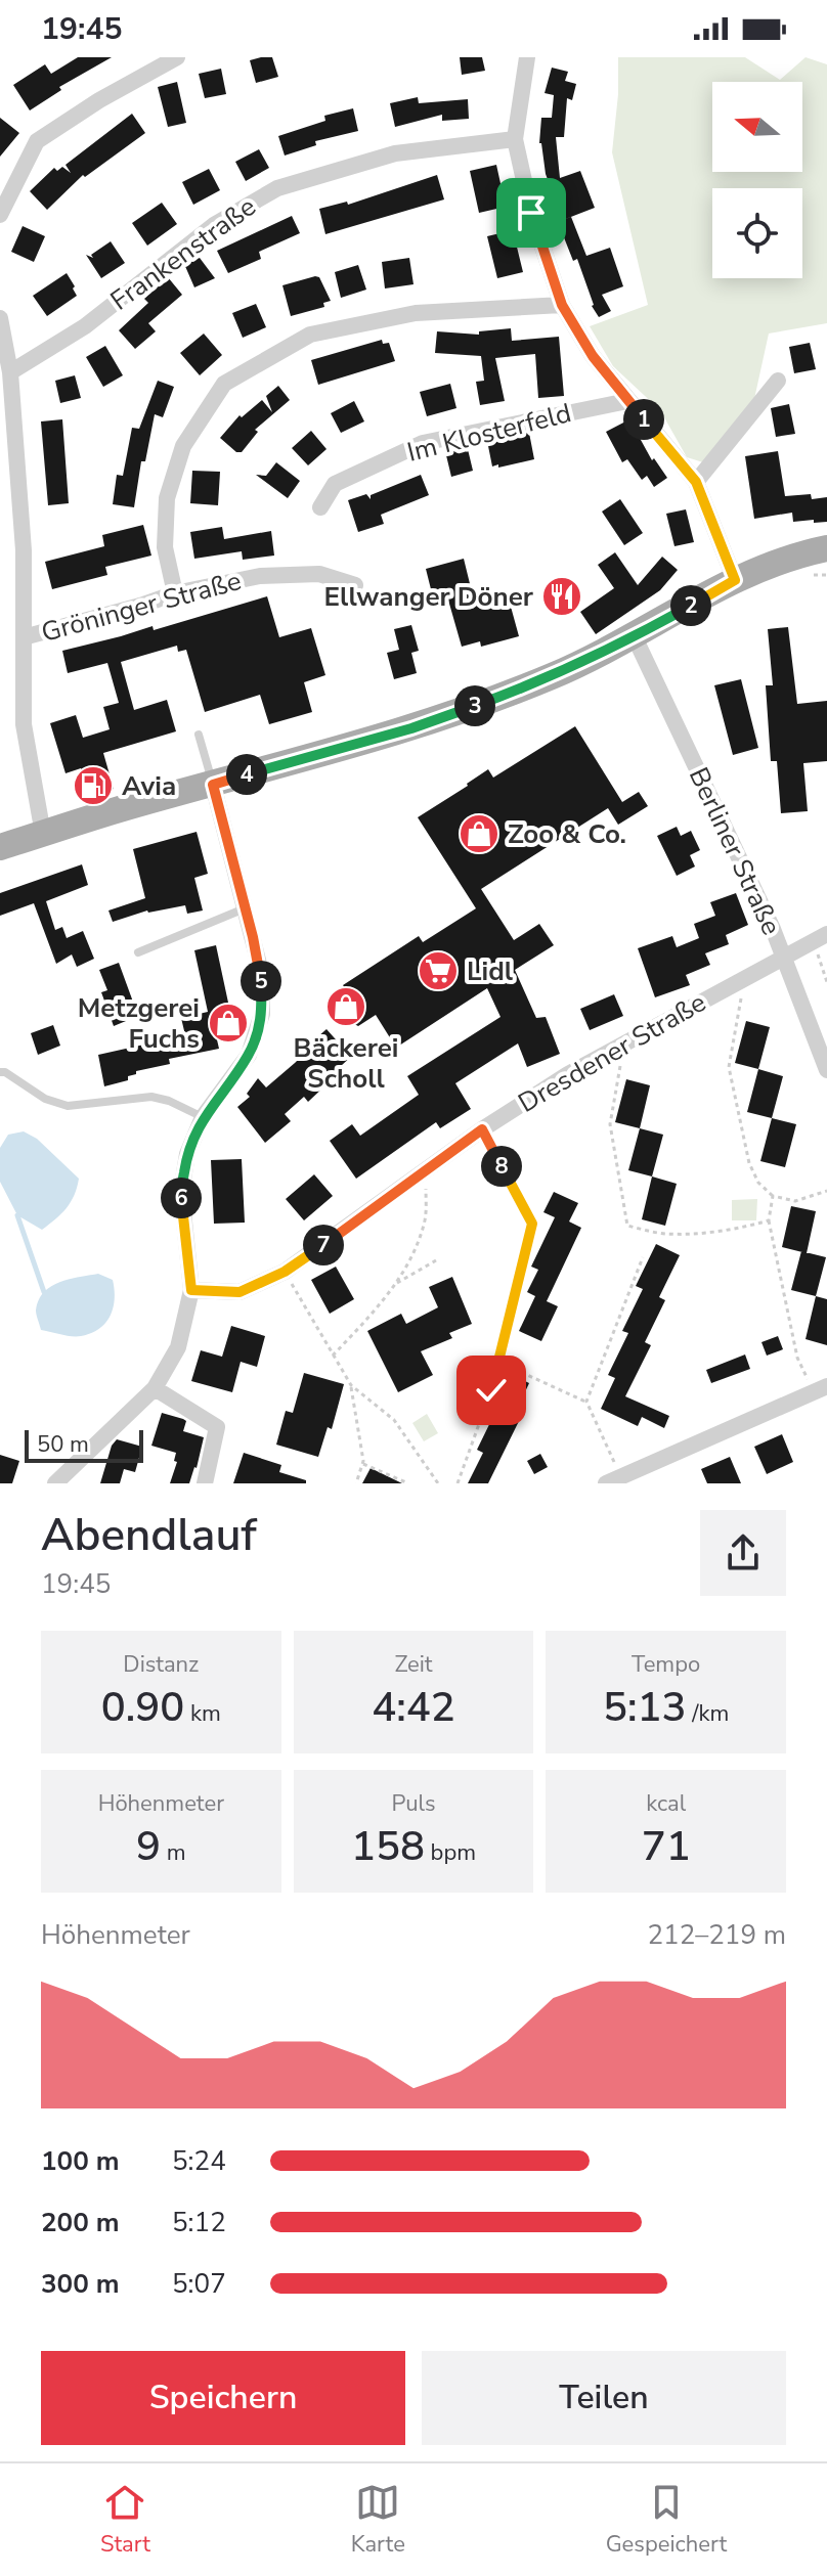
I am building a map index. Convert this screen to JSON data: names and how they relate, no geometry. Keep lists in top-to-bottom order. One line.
{"streets":{"street":["Frankenstraße","Im Klosterfeld","Gröninger Straße","Berliner Straße","Dresdener Straße"]},"crossings":[["Berliner Straße","Dresdener Straße"]],"places":{"restaurant":["Ellwanger Döner"],"fuel station":["Avia"],"shop":["Zoo & Co.","Bäckerei Scholl","Metzgerei Fuchs"],"supermarket":["Lidl"]},"scale_bar":"50 m","north":"left","page":{"status":"19:45","pins":["1","2","3","4","5","8","6","7"],"scale":"50 m","heading":["Abendlauf","19:45"],"stats":[["Distanz","0.90 km"],["Zeit","4:42"],["Tempo","5:13 /km"],["Höhenmeter","9 m"],["Puls","158 bpm"],["kcal","71"]],"chart":["Höhenmeter","212–219 m"],"list":[{"name":"100 m","note":"5:24"},{"name":"200 m","note":"5:12"},{"name":"300 m","note":"5:07"}],"buttons":["Speichern","Teilen"],"tabs":["Start","Karte","Gespeichert"]}}
